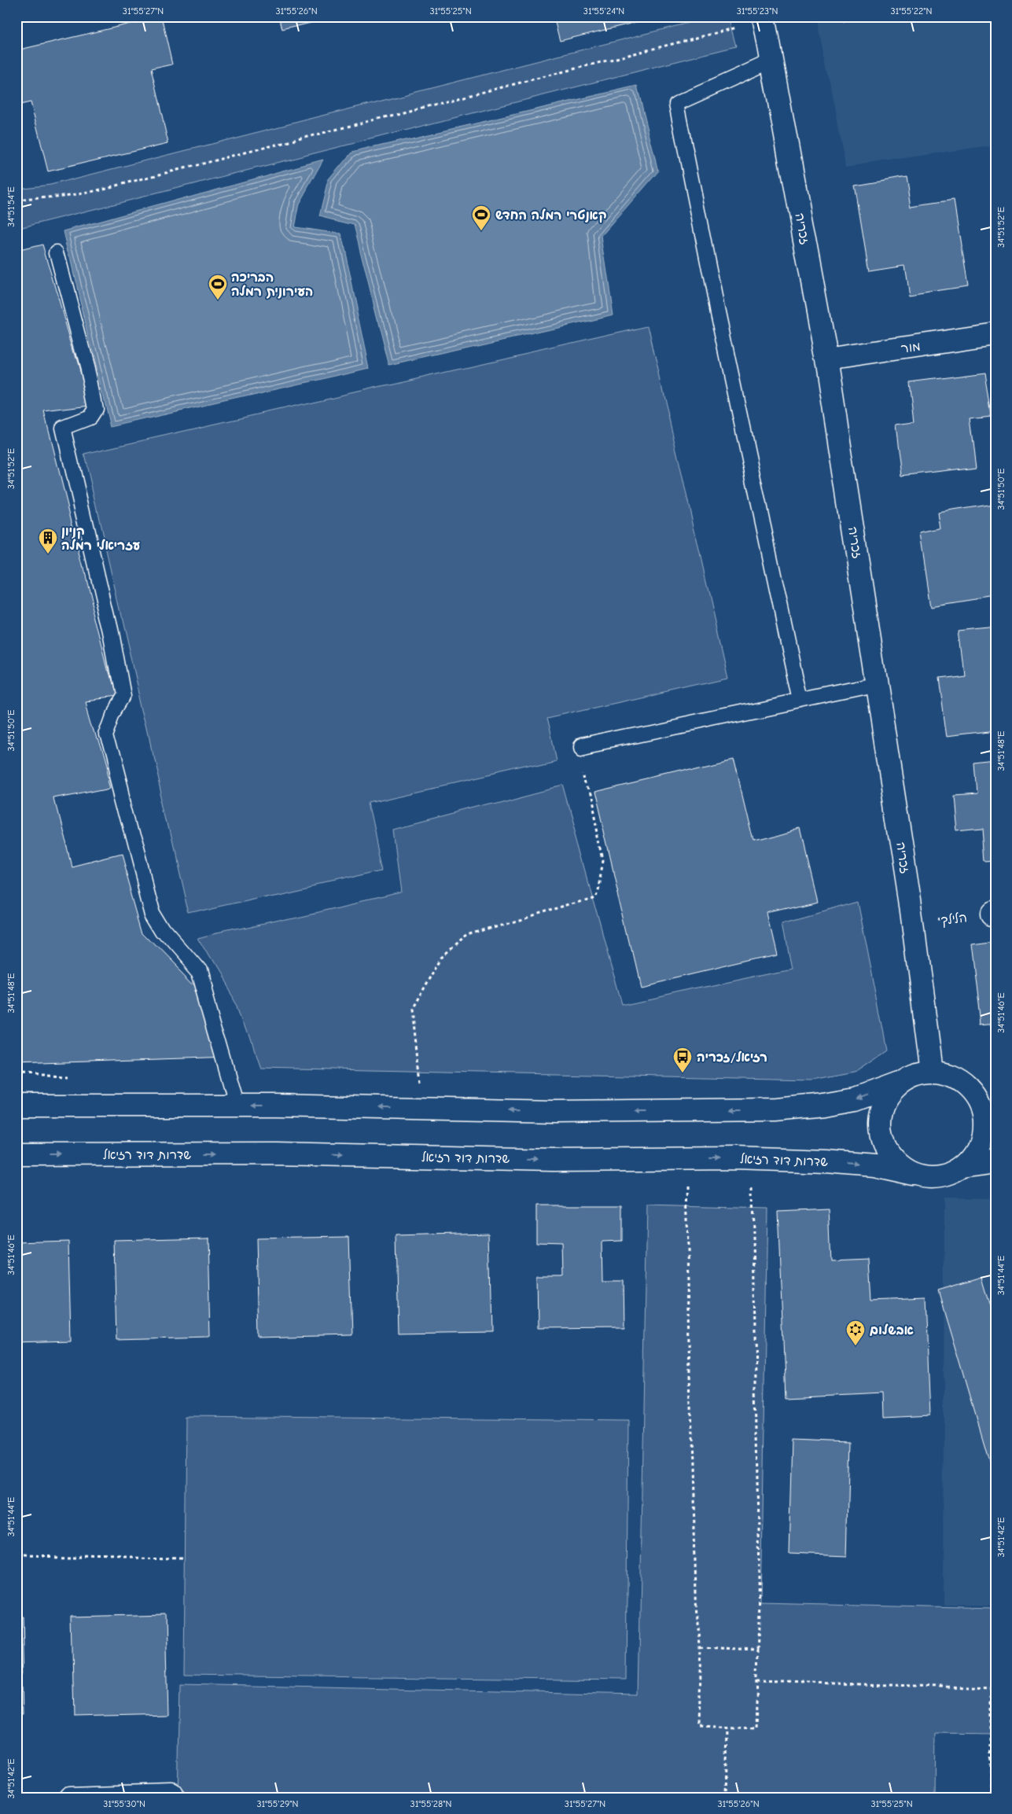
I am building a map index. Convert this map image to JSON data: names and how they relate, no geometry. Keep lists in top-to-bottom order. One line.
{"streets":{"main road":["זכריה","מור","שדרות דוד רזיאל"],"path":["הלילך"]},"crossings":[["זכריה","מור"],["זכריה","הלילך"],["זכריה","שדרות דוד רזיאל"]],"places":{"sports":["קאנטרי רמלה החדש","הבריכה העירונית רמלה"],"building":["קניון עזריאלי רמלה"],"bus stop":["רזיאל/זכריה"],"synagogue":["אבשלום"]},"coordinates":["31°55'27\"N","31°55'26\"N","31°55'25\"N","31°55'24\"N","31°55'23\"N","31°55'22\"N","34°51'54\"E","34°51'52\"E","34°51'50\"E","34°51'48\"E","34°51'46\"E","34°51'44\"E","34°51'42\"E","31°55'30\"N","31°55'29\"N","31°55'28\"N"]}
